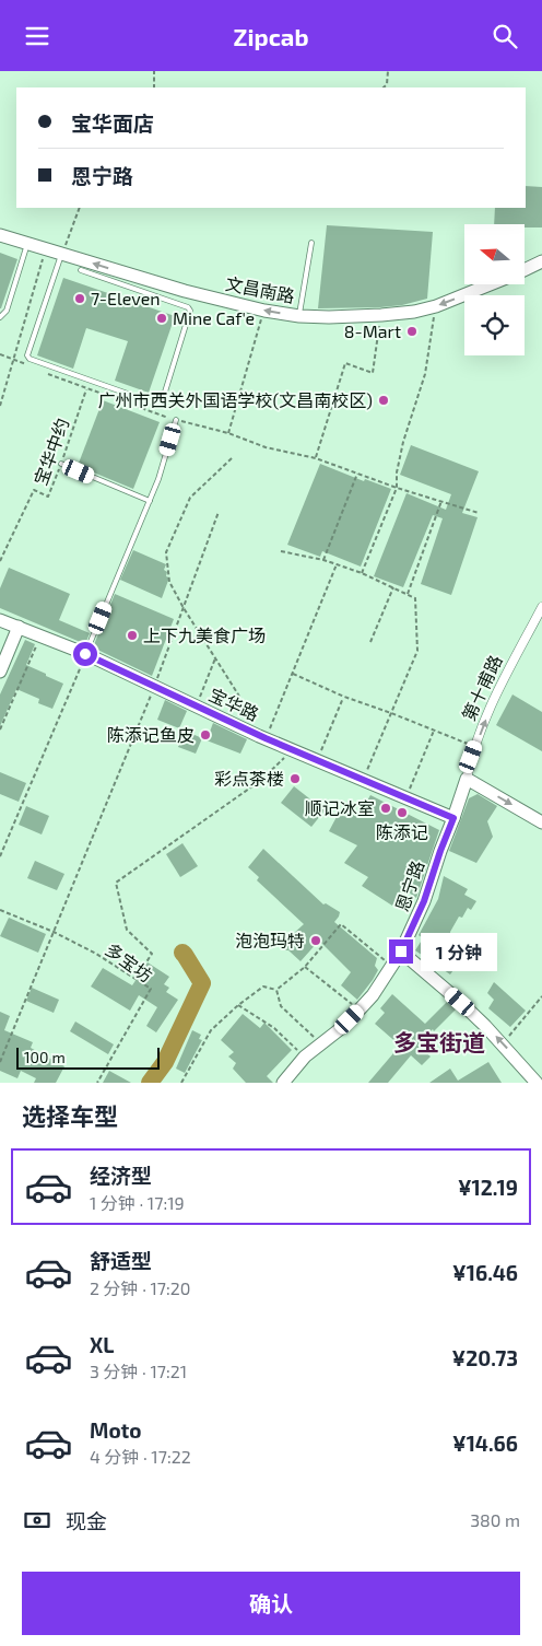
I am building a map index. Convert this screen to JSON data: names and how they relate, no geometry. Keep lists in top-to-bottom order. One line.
{"streets":{"street":["文昌南路","第十甫路","宝华路","恩宁路"],"path":["宝华中约","多宝坊"]},"crossings":[["第十甫路","宝华路"],["第十甫路","恩宁路"],["宝华路","恩宁路"]],"one_way":["文昌南路","第十甫路"],"districts":["多宝街道"],"places":["7-Eleven","Mine Caf'e","8-Mart","广州市西关外国语学校(文昌南校区)","上下九美食广场","陈添记鱼皮","彩点茶楼","顺记冰室","陈添记","泡泡玛特"],"scale_bar":"100 m","north":"left","page":{"header":"Zipcab","banner":["宝华面店","恩宁路"],"bubble":"1 分钟","scale":"100 m","heading":"选择车型","list":[{"name":"经济型","note":"1 分钟 · 17:19","value":"¥12.19"},{"name":"舒适型","note":"2 分钟 · 17:20","value":"¥16.46"},{"name":"XL","note":"3 分钟 · 17:21","value":"¥20.73"},{"name":"Moto","note":"4 分钟 · 17:22","value":"¥14.66"}],"pay":["现金","380 m"],"buttons":"确认"}}
